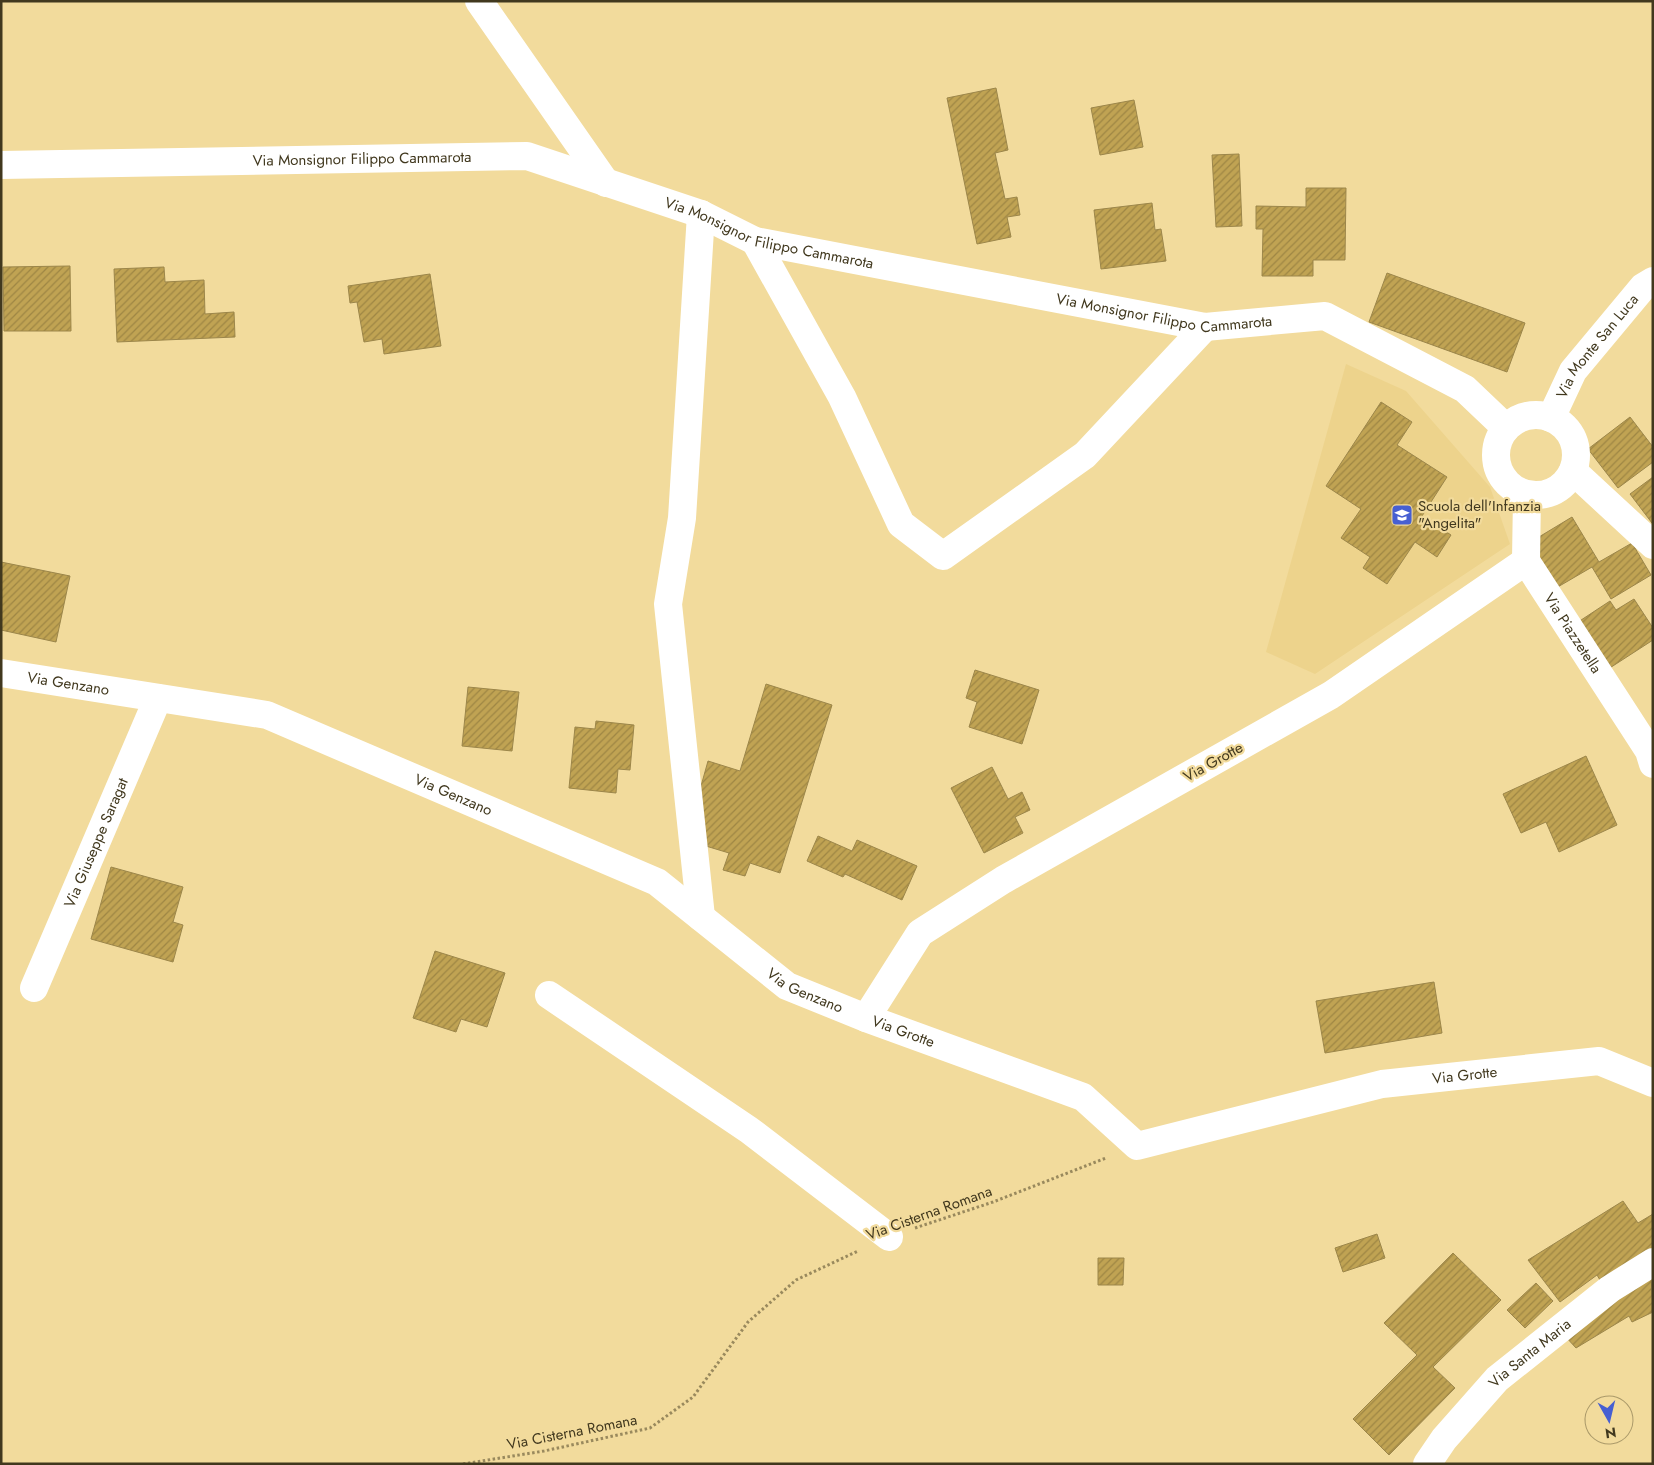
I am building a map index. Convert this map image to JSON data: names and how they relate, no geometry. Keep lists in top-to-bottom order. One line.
{"streets":{"street":["Via Monsignor Filippo Cammarota","Via Monte San Luca","Via Piazzetella","Via Genzano","Via Grotte","Via Giuseppe Saragat","Via Santa Maria"],"path":["Via Cisterna Romana"]},"crossings":[["Via Monsignor Filippo Cammarota","Via Monte San Luca"],["Via Piazzetella","Via Grotte"],["Via Genzano","Via Grotte"],["Via Genzano","Via Giuseppe Saragat"],["Via Grotte","Via Cisterna Romana"]],"places":{"school or university":["Scuola dell'Infanzia \"Angelita\""]},"north":"bottom"}
